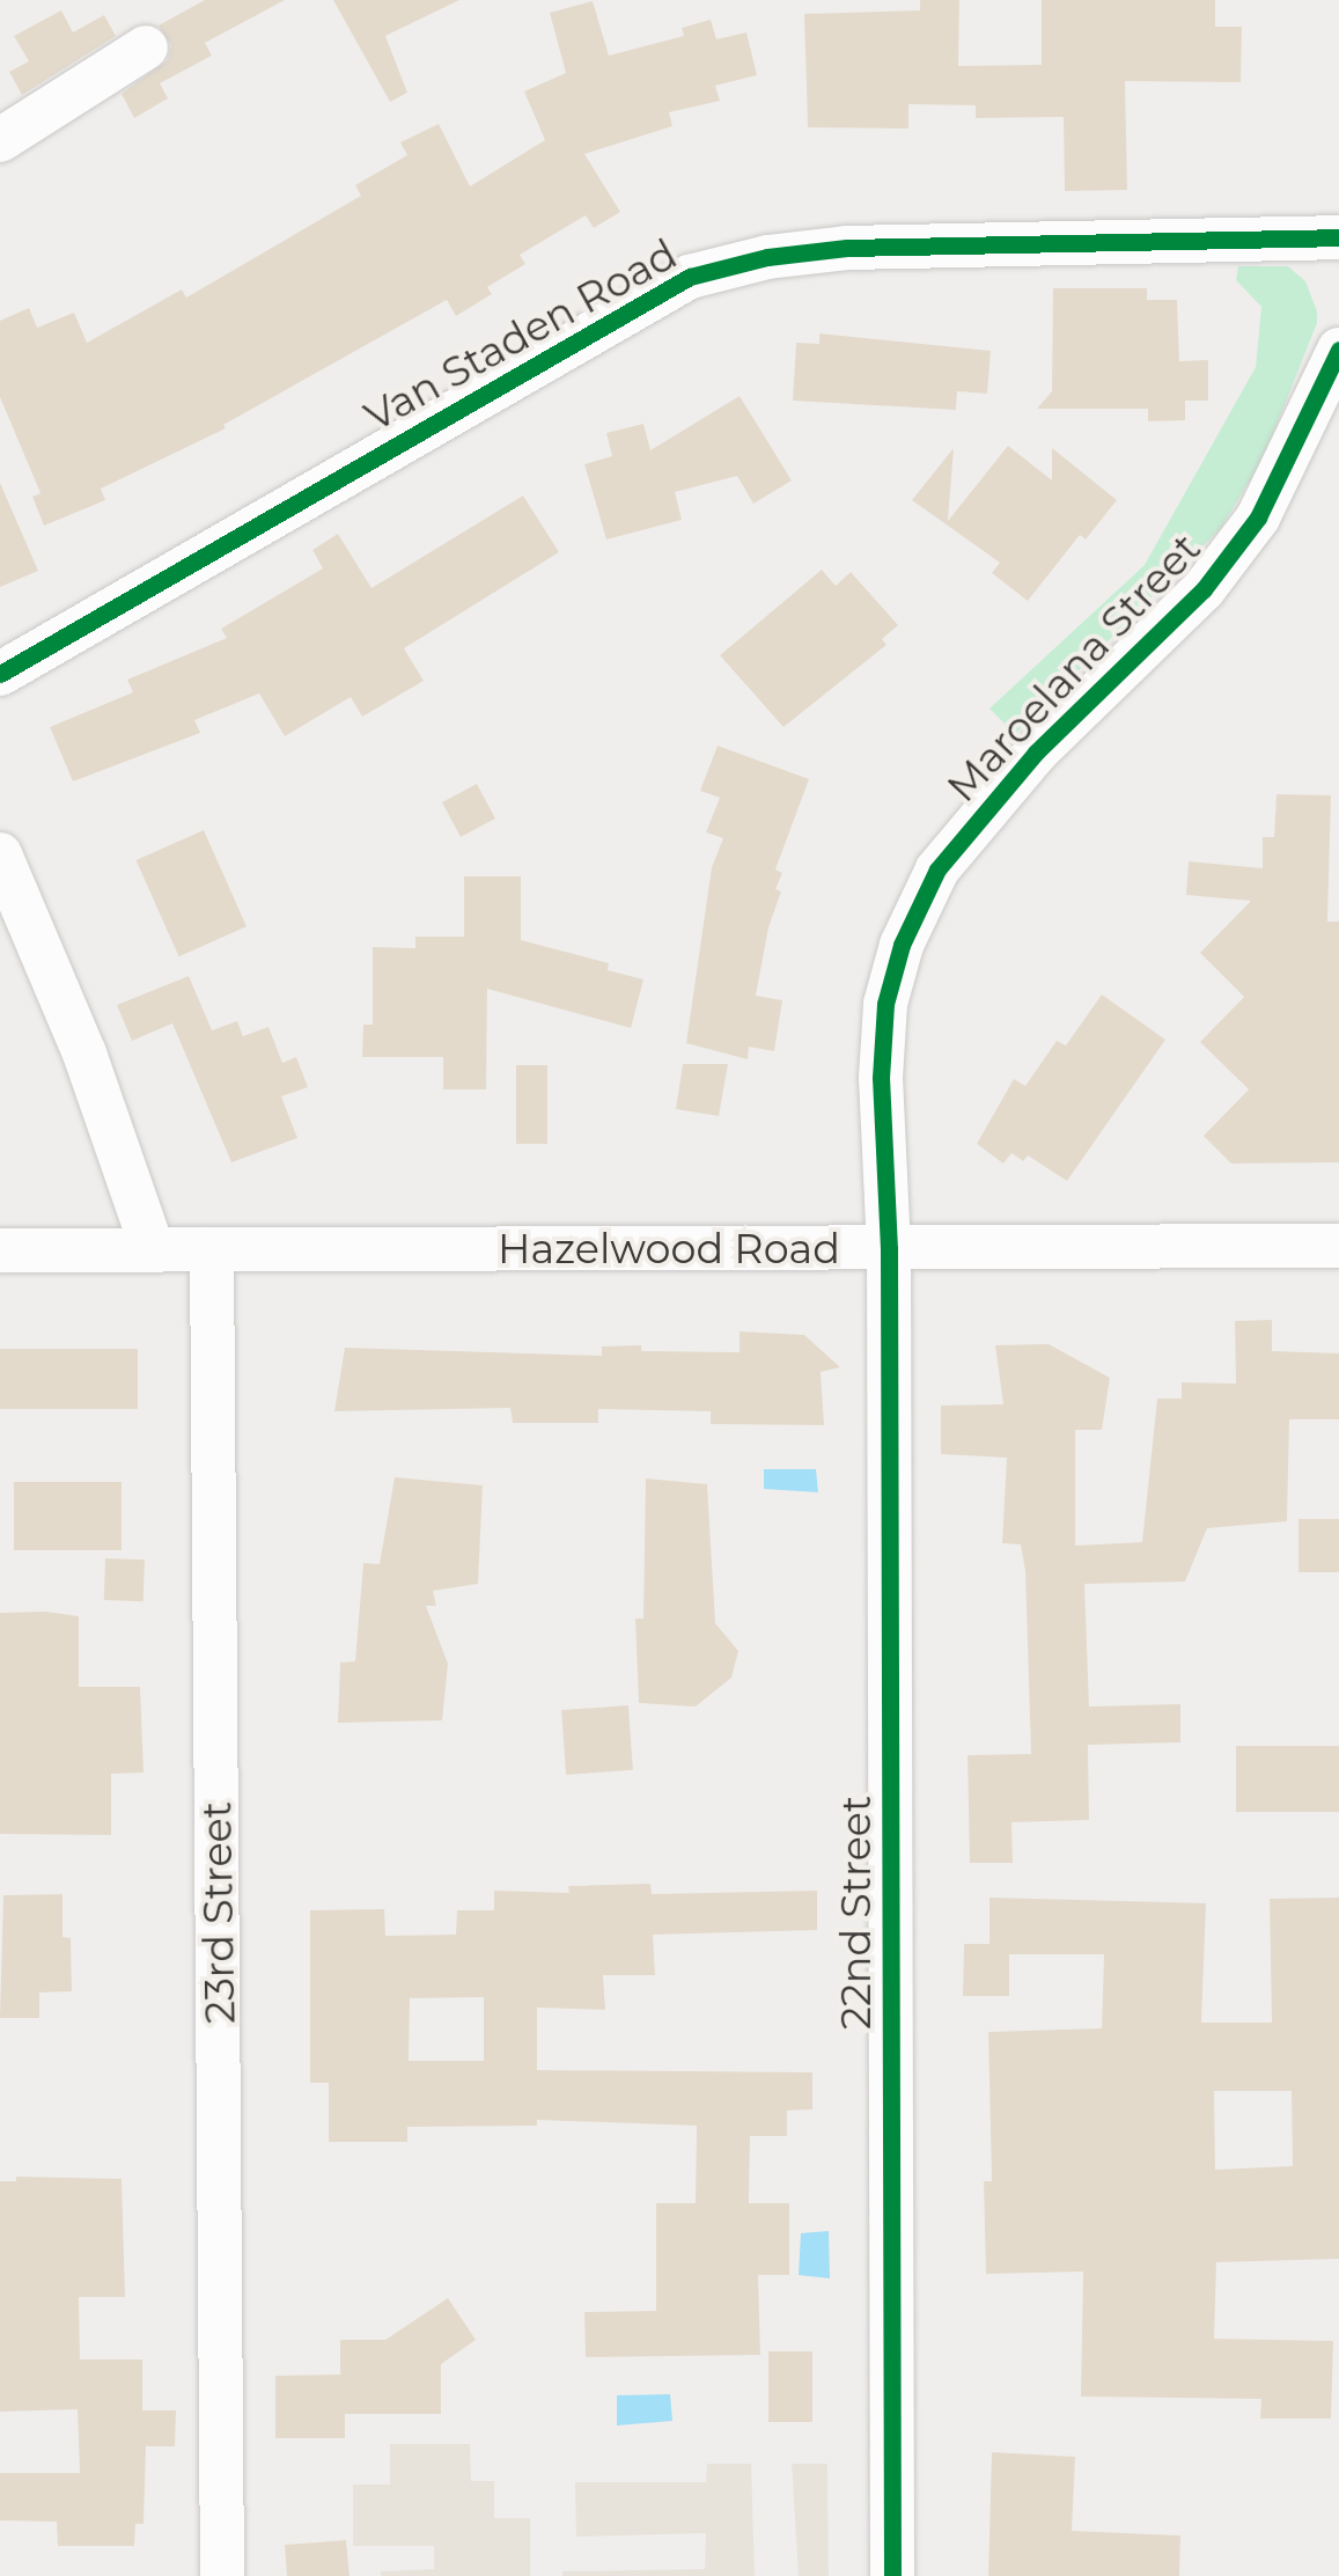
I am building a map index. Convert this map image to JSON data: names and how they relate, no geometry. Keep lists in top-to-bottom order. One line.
{"streets":{"street":["Van Staden Road","Maroelana Street","Hazelwood Road","23rd Street","22nd Street"]},"crossings":[["Maroelana Street","Hazelwood Road"],["Maroelana Street","22nd Street"],["Hazelwood Road","23rd Street"],["Hazelwood Road","22nd Street"]]}
